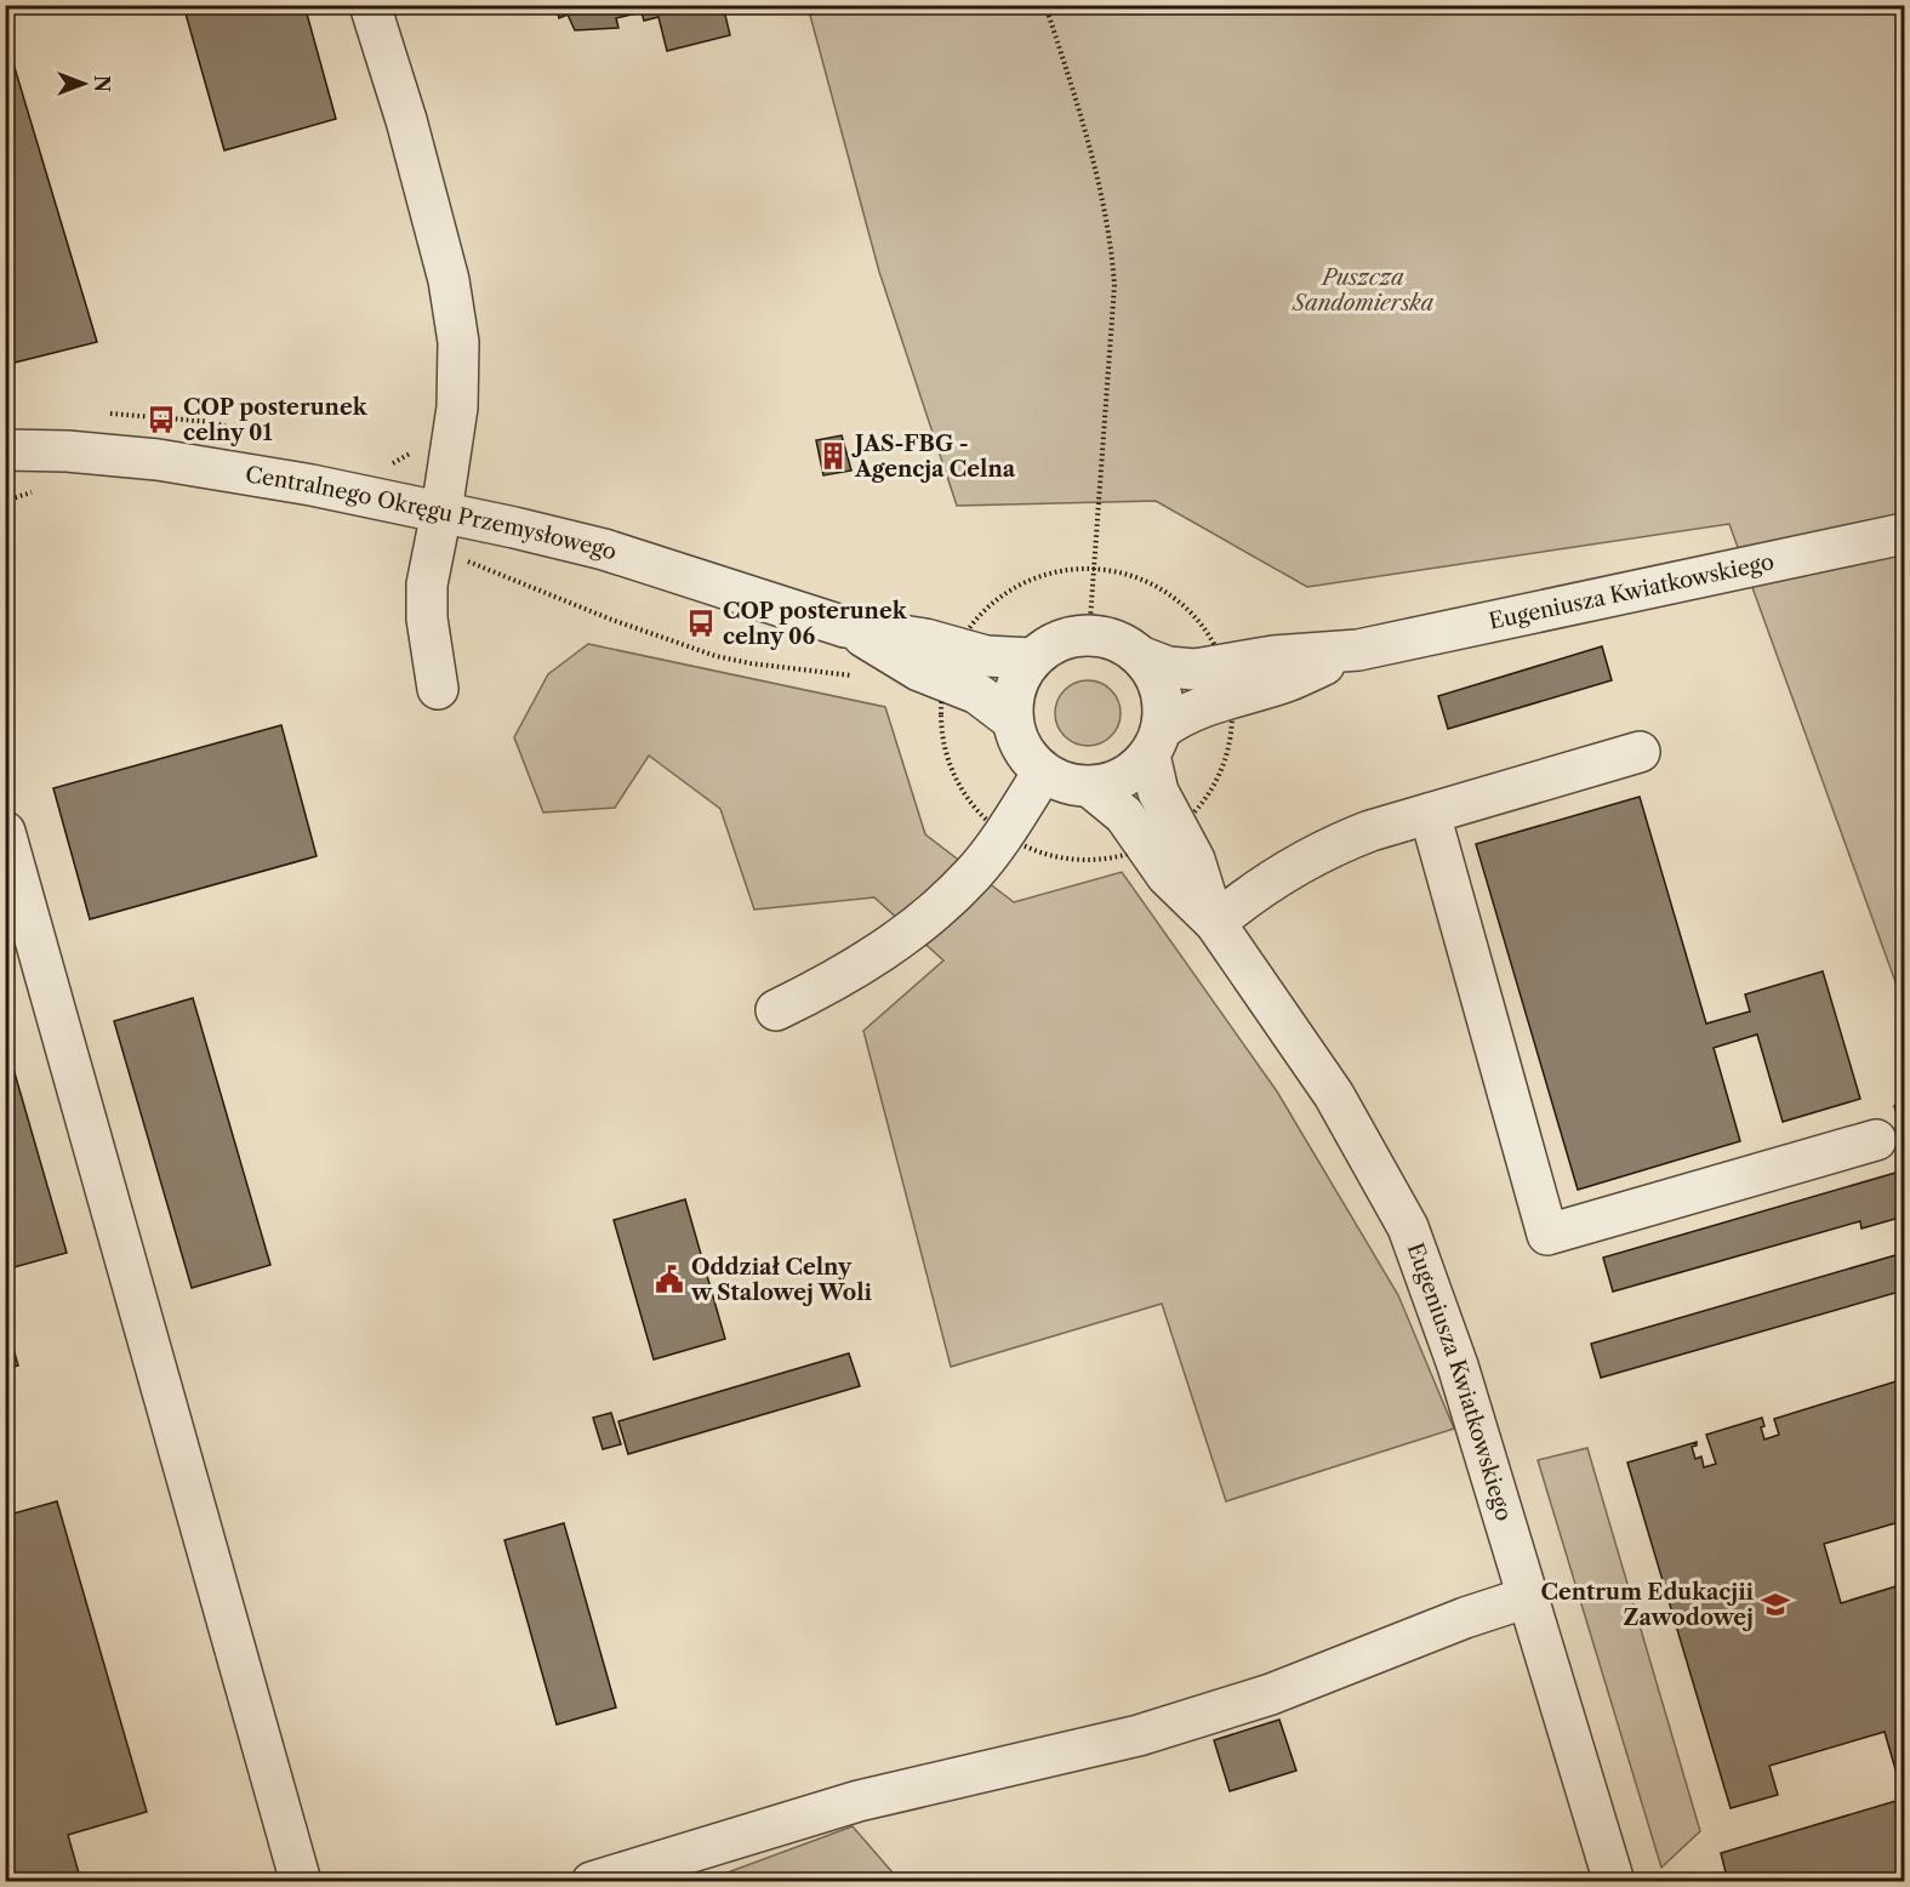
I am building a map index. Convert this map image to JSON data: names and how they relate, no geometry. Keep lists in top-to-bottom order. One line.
{"streets":{"street":["Centralnego Okręgu Przemysłowego","Eugeniusza Kwiatkowskiego"]},"crossings":[["Centralnego Okręgu Przemysłowego","Eugeniusza Kwiatkowskiego"]],"parks":["Puszcza Sandomierska"],"places":{"bus stop":["COP posterunek celny 01","COP posterunek celny 06"],"building":["JAS-FBG - Agencja Celna"],"public building":["Oddział Celny w Stalowej Woli"],"school or university":["Centrum Edukacjii Zawodowej"]},"north":"right"}
